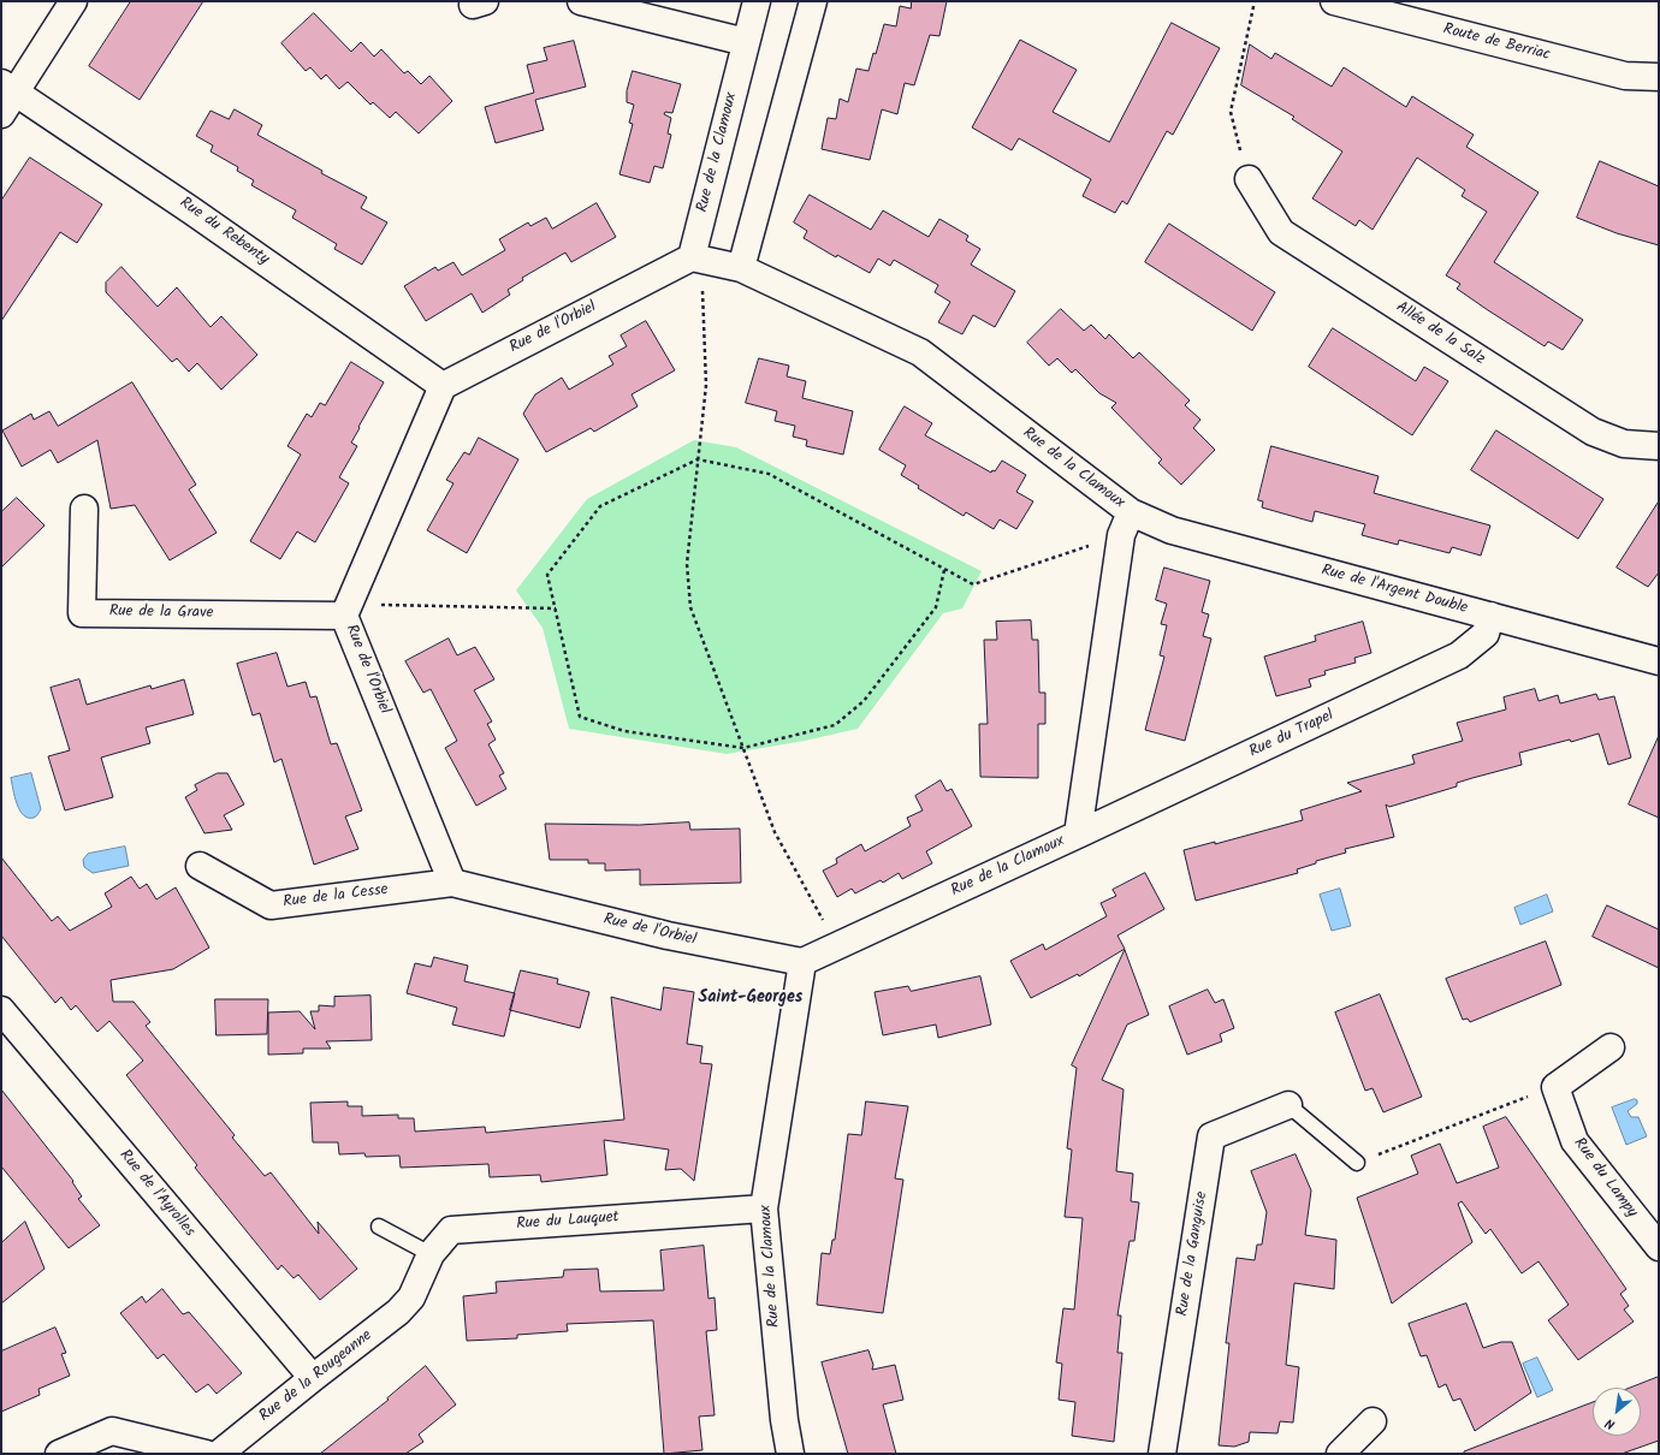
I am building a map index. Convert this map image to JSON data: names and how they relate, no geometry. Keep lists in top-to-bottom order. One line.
{"streets":{"street":["Route de Berriac","Rue de la Clamoux","Rue du Rebenty","Rue de l'Orbiel","Allée de la Salz","Rue de l'Argent Double","Rue de la Grave","Rue du Trapel","Rue de la Cesse","Rue du Lampy","Rue de l'Ayrolles","Rue du Lauquet","Rue de la Ganguise","Rue de la Rougeanne"]},"crossings":[["Rue de la Clamoux","Rue de l'Orbiel"],["Rue de la Clamoux","Rue de l'Argent Double"],["Rue de la Clamoux","Rue du Trapel"],["Rue de la Clamoux","Rue du Lauquet"],["Rue du Rebenty","Rue de l'Orbiel"],["Rue de l'Orbiel","Rue de la Grave"],["Rue de l'Orbiel","Rue de la Cesse"],["Rue de l'Argent Double","Rue du Trapel"],["Rue de l'Ayrolles","Rue de la Rougeanne"],["Rue du Lauquet","Rue de la Rougeanne"]],"districts":["Saint-Georges"],"north":"bottom left"}
